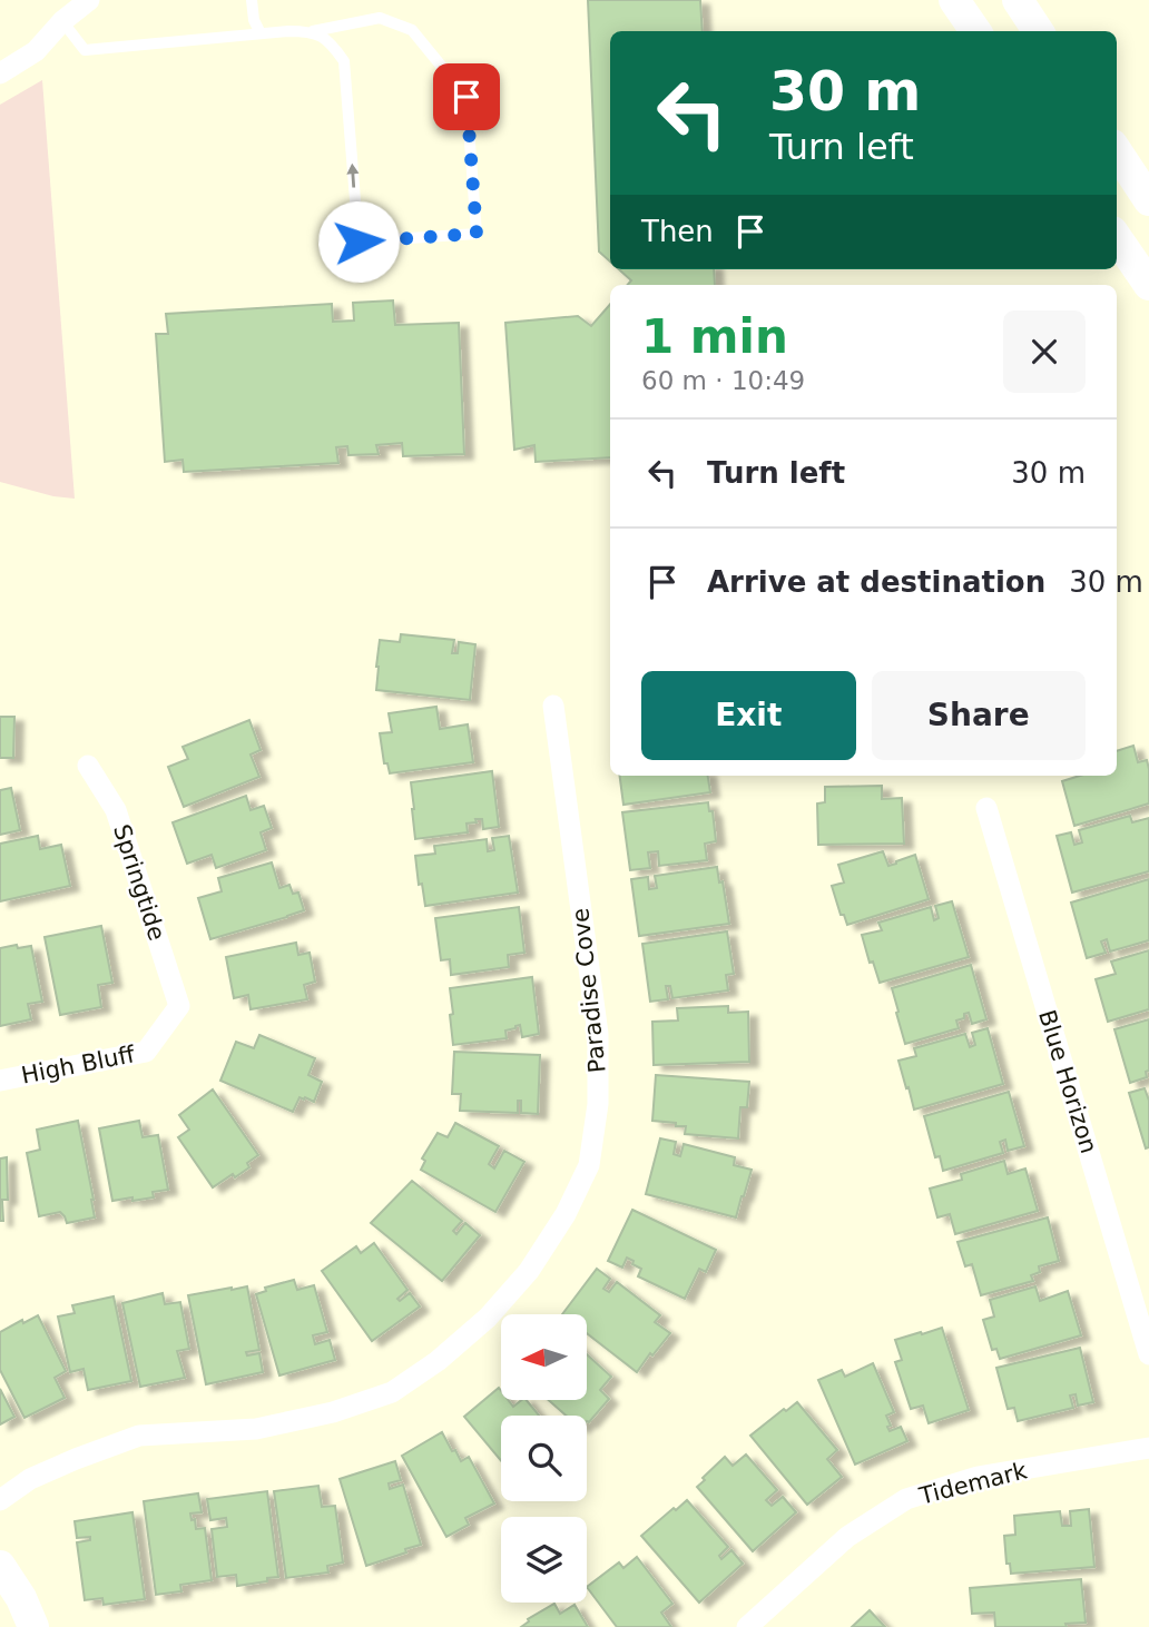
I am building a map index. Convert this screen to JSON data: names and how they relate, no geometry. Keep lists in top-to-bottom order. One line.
{"streets":{"street":["Springtide","Paradise Cove","High Bluff","Blue Horizon","Tidemark"]},"crossings":[["Springtide","High Bluff"]],"north":"left","page":{"turn":["30 m","Turn left"],"then":"Then","heading":["1 min","60 m · 10:49"],"list":[{"name":"Turn left","value":"30 m"},{"name":"Arrive at destination","value":"30 m"}],"buttons":["Exit","Share"]}}
